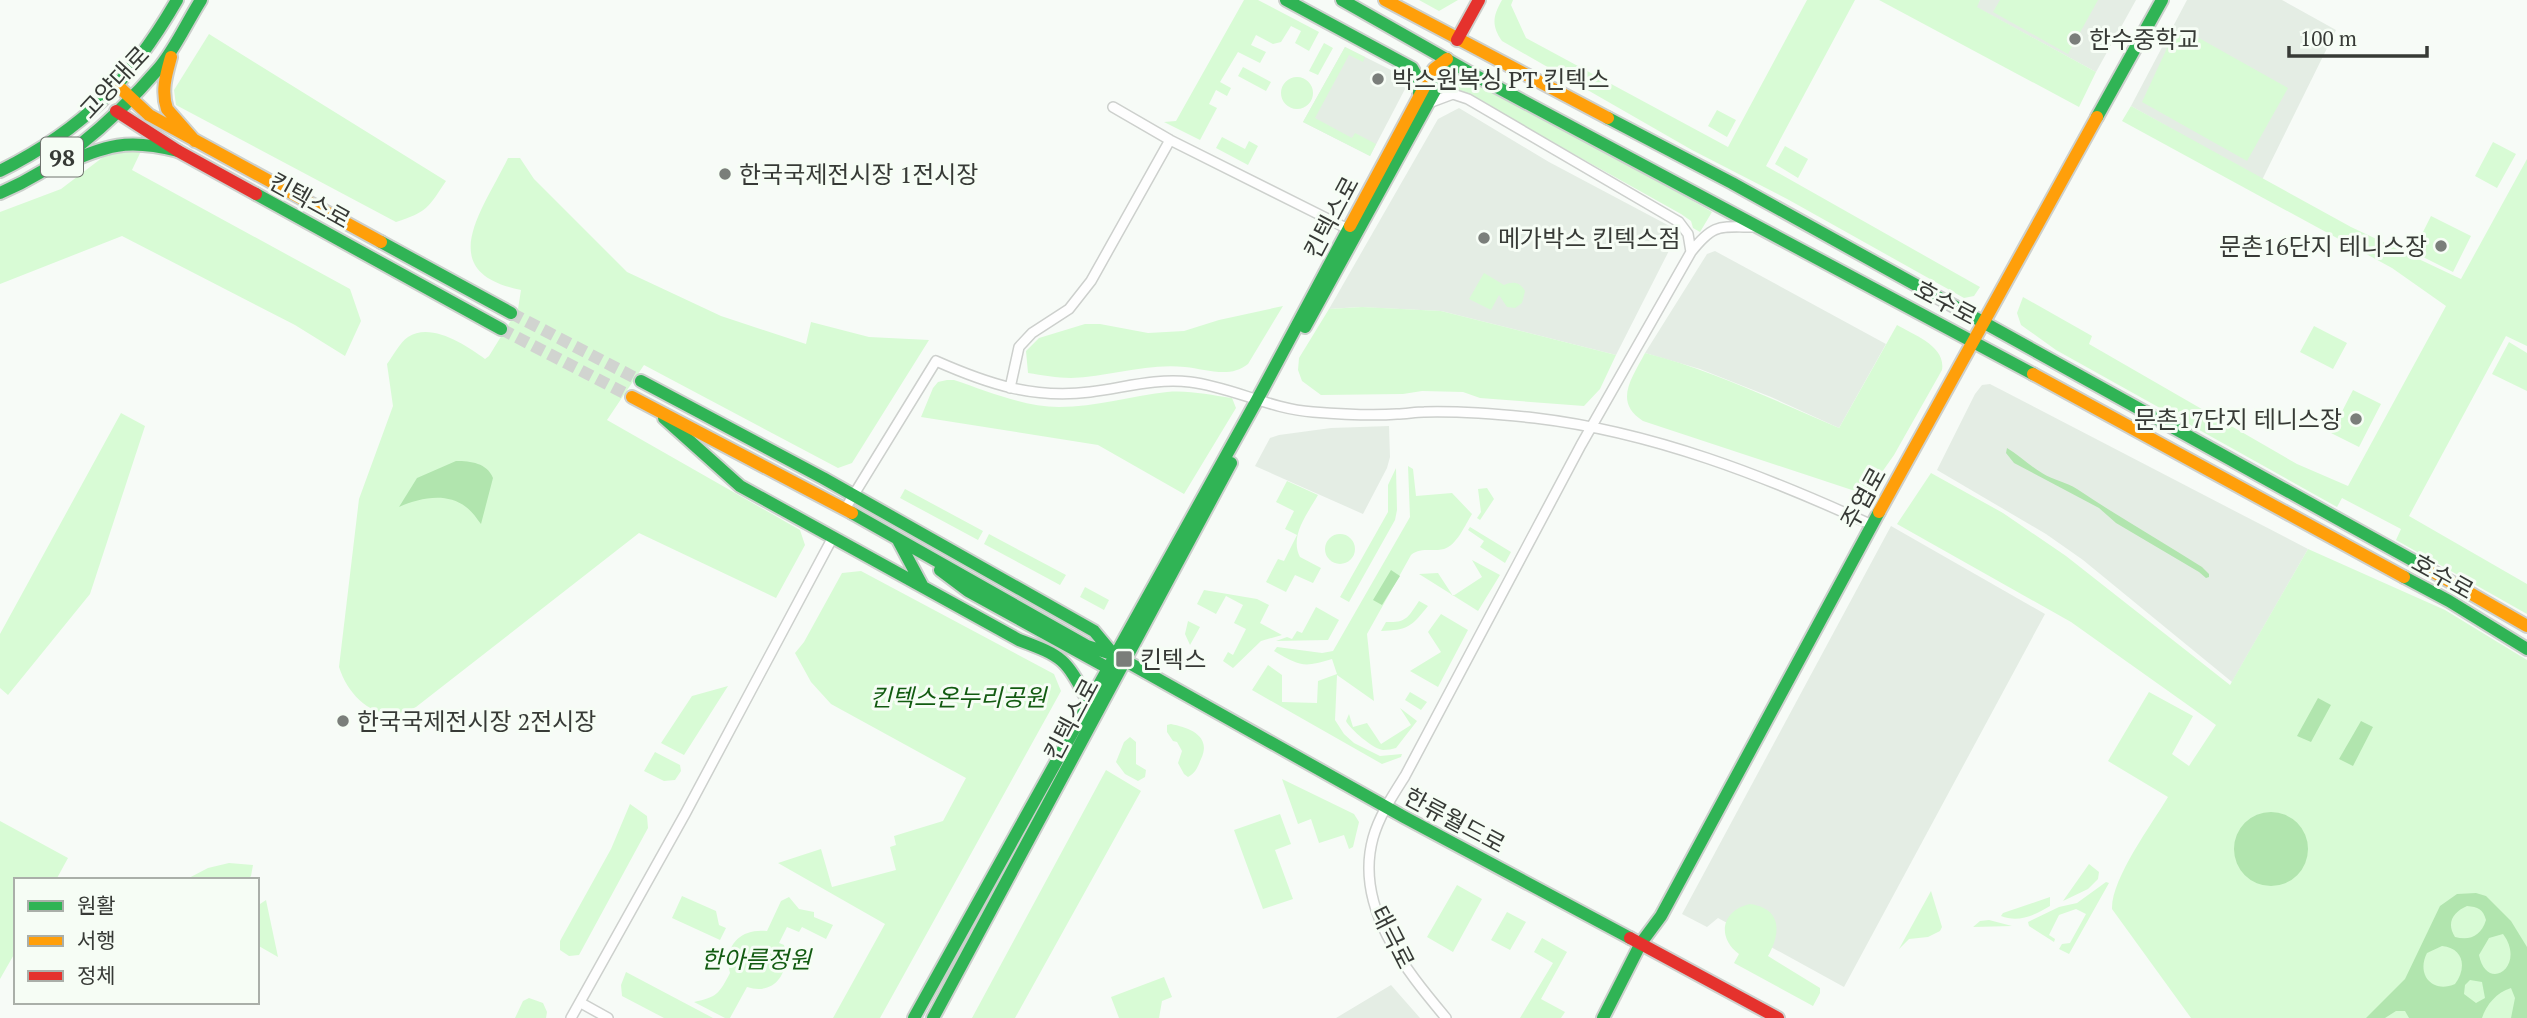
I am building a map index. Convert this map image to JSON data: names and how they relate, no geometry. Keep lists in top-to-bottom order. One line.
{"streets":{"main road":["고양대로","98","킨텍스로","호수로","주엽로","한류월드로"],"street":["태극로"]},"crossings":[["고양대로","킨텍스로"],["킨텍스로","호수로"],["킨텍스로","한류월드로"],["호수로","주엽로"],["호수로","태극로"],["주엽로","한류월드로"],["한류월드로","태극로"]],"parks":["킨텍스온누리공원","한아름정원"],"places":{"other":["한수중학교","박스원복싱 PT 킨텍스","한국국제전시장 1전시장","메가박스 킨텍스점","문촌16단지 테니스장","문촌17단지 테니스장","한국국제전시장 2전시장"],"transit":["킨텍스"]},"legend":["원활","서행","정체"],"scale_bar":"100 m"}
